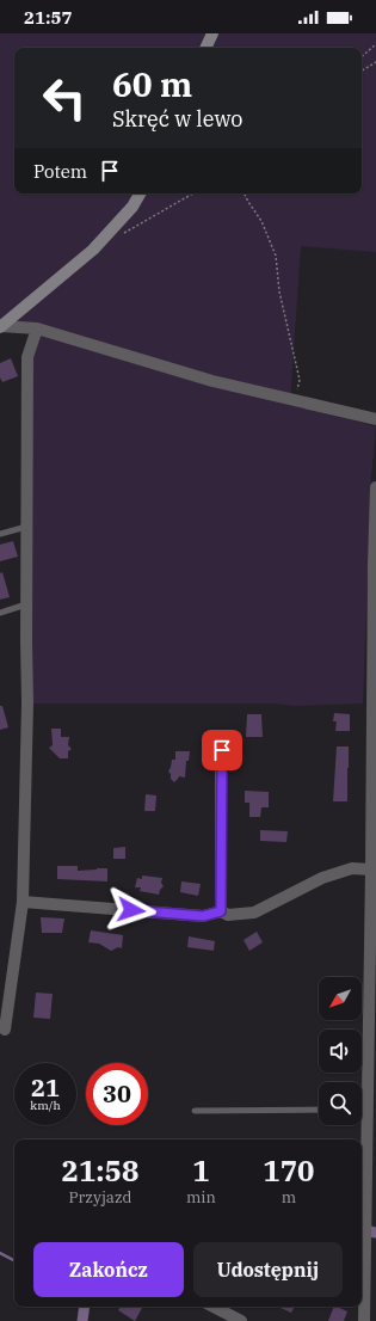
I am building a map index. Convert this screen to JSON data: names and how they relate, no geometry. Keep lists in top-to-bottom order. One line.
{"north":"bottom left","page":{"status":"21:57","turn":["60 m","Skręć w lewo"],"then":"Potem","speed":"21 km/h","limit":"30","eta":["21:58","Przyjazd","1","min","170","m"],"buttons":["Zakończ","Udostępnij"]}}
